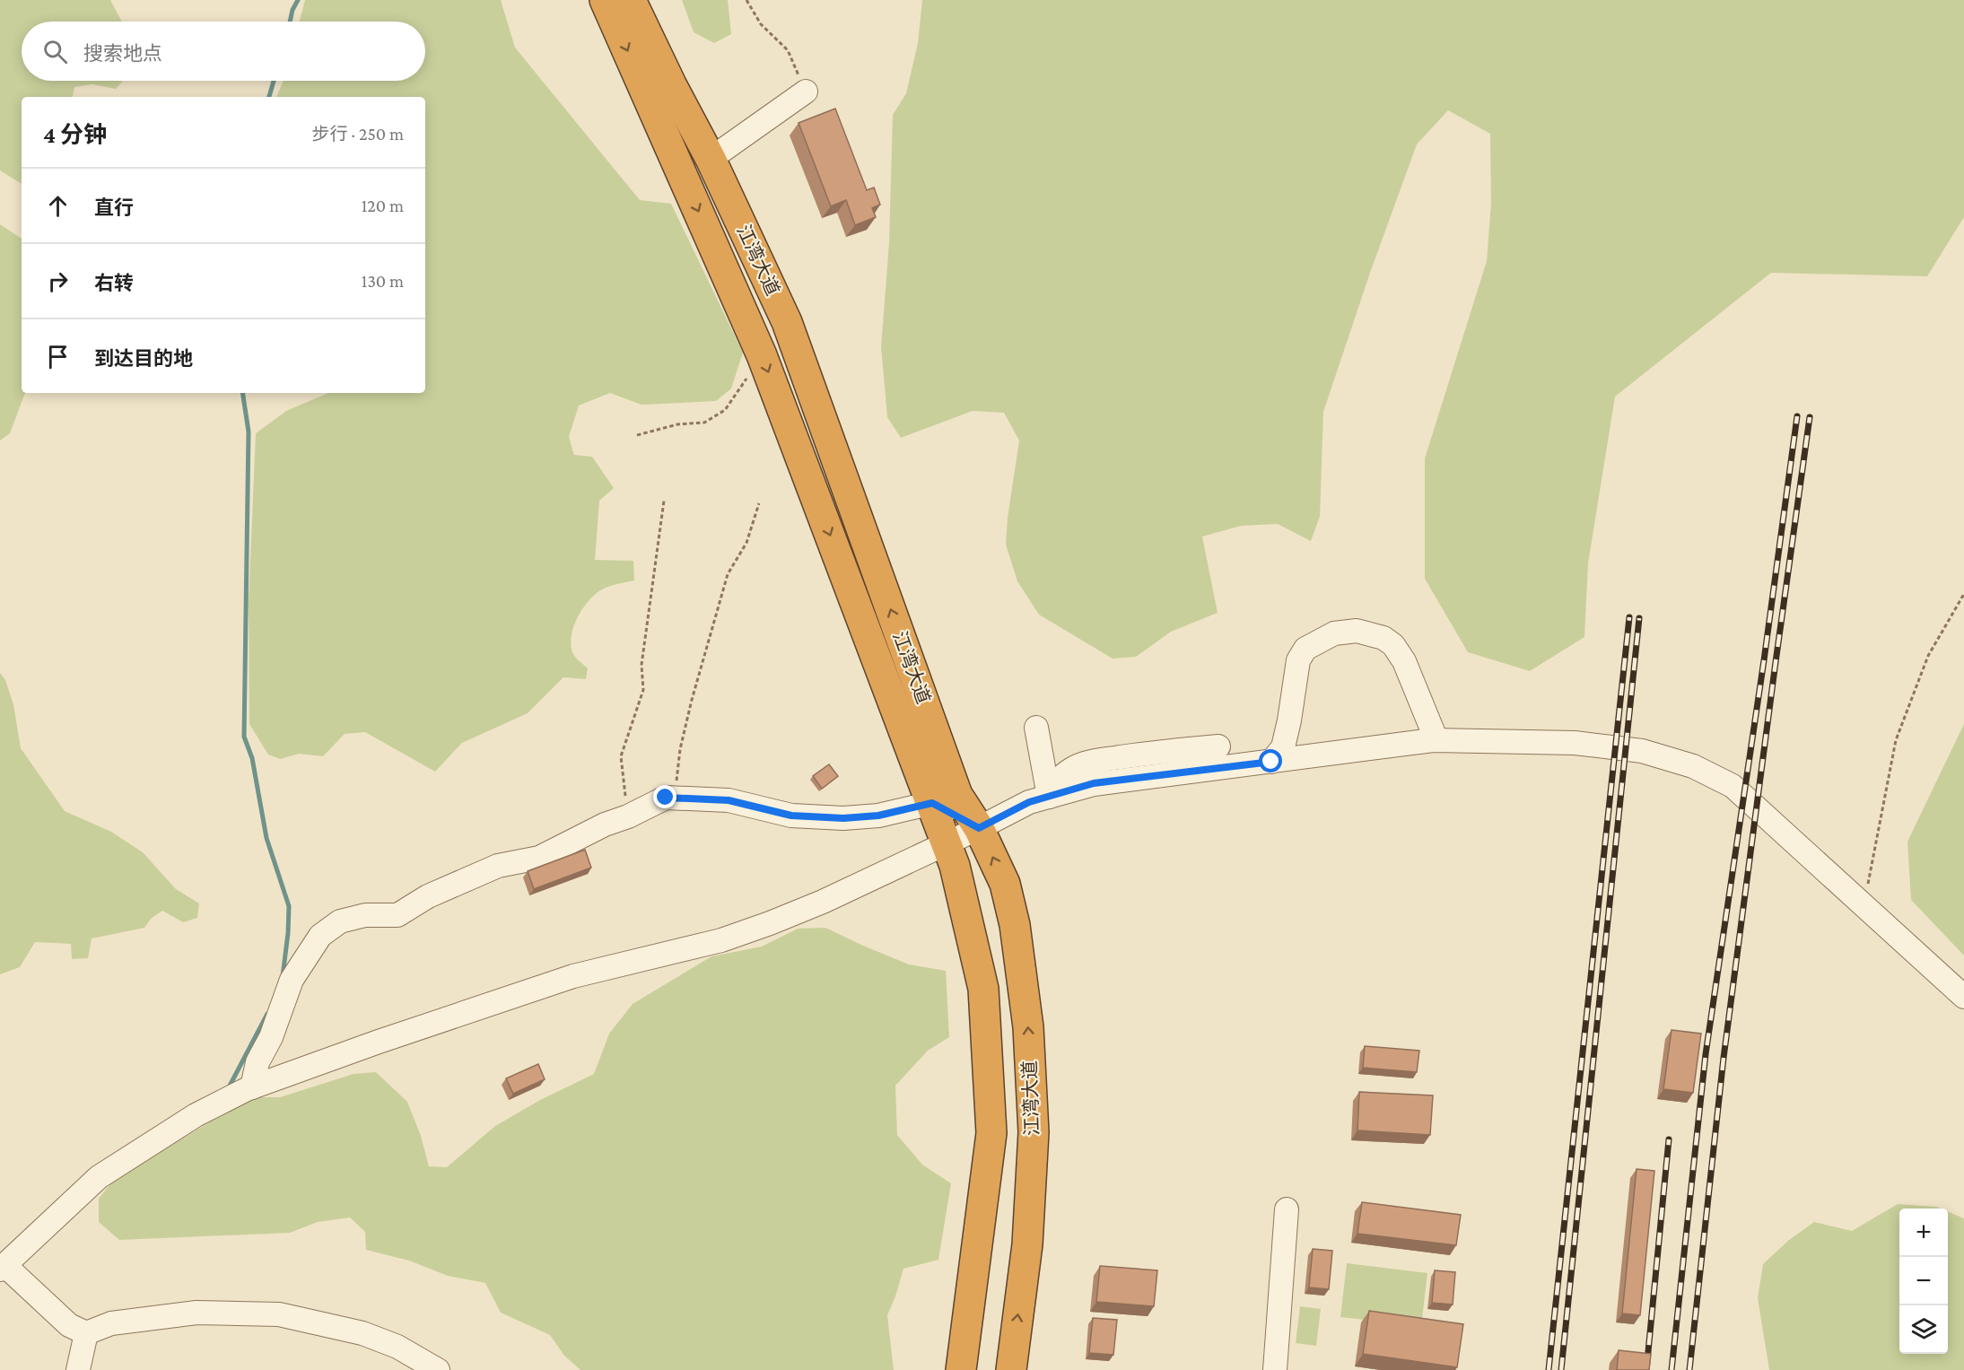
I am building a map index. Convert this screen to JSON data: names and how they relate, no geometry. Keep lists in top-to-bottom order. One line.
{"streets":{"highway":["江湾大道"]},"page":{"search":"搜索地点","heading":["4 分钟","步行 · 250 m"],"list":[["直行","120 m"],["右转","130 m"],"到达目的地"],"map_buttons":["+","−"]}}
